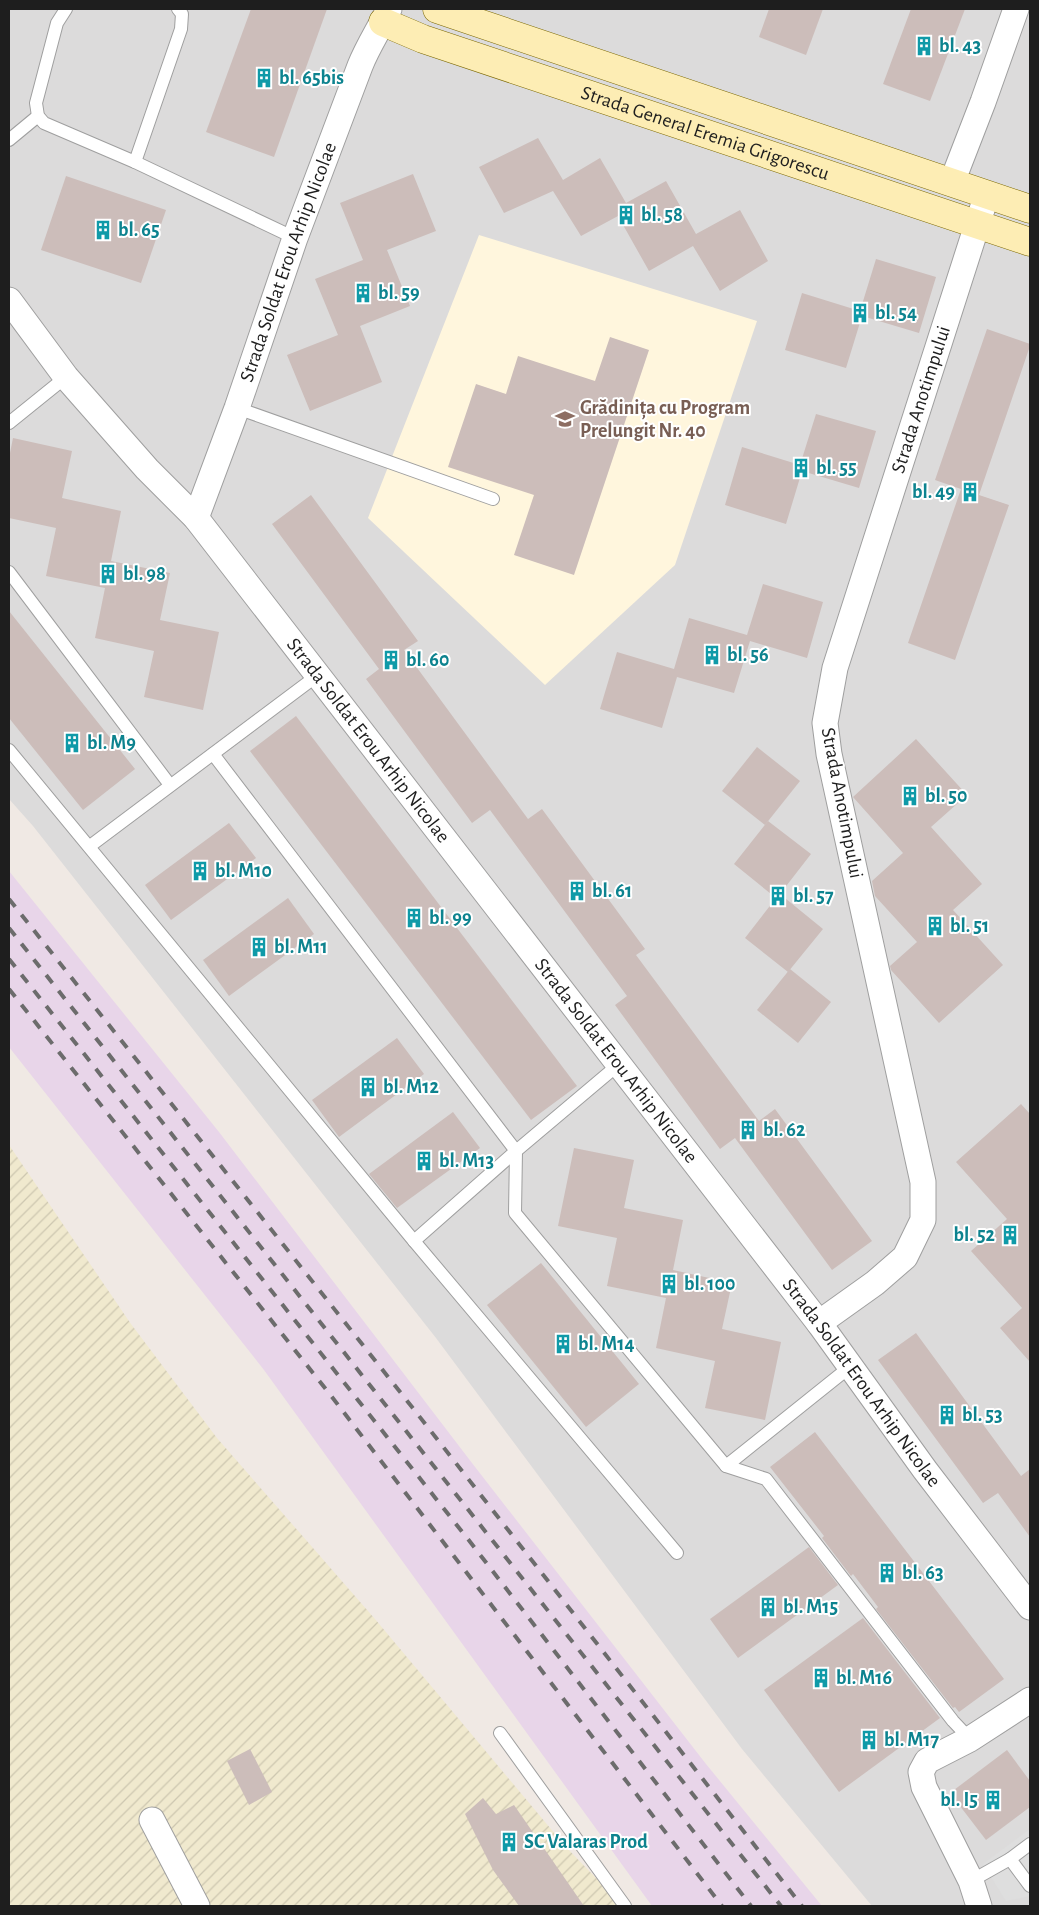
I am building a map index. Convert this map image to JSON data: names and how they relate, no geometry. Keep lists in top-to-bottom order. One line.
{"streets":{"street":["Strada General Eremia Grigorescu","Strada Soldat Erou Arhip Nicolae","Strada Anotimpului"]},"crossings":[["Strada General Eremia Grigorescu","Strada Soldat Erou Arhip Nicolae"],["Strada General Eremia Grigorescu","Strada Anotimpului"],["Strada Soldat Erou Arhip Nicolae","Strada Anotimpului"]],"places":{"building":["bl. 43","bl. 65bis","bl. 58","bl. 65","bl. 59","bl. 54","bl. 55","bl. 49","bl. 98","bl. 56","bl. 60","bl. M9","bl. 50","bl. M10","bl. 61","bl. 57","bl. 99","bl. 51","bl. M11","bl. M12","bl. 62","bl. M13","bl. 52","bl. 100","bl. M14","bl. 53","bl. 63","bl. M15","bl. M16","bl. M17","bl. I5","SC Valaras Prod"],"school or university":["Grădinița cu Program Prelungit Nr. 40"]}}
